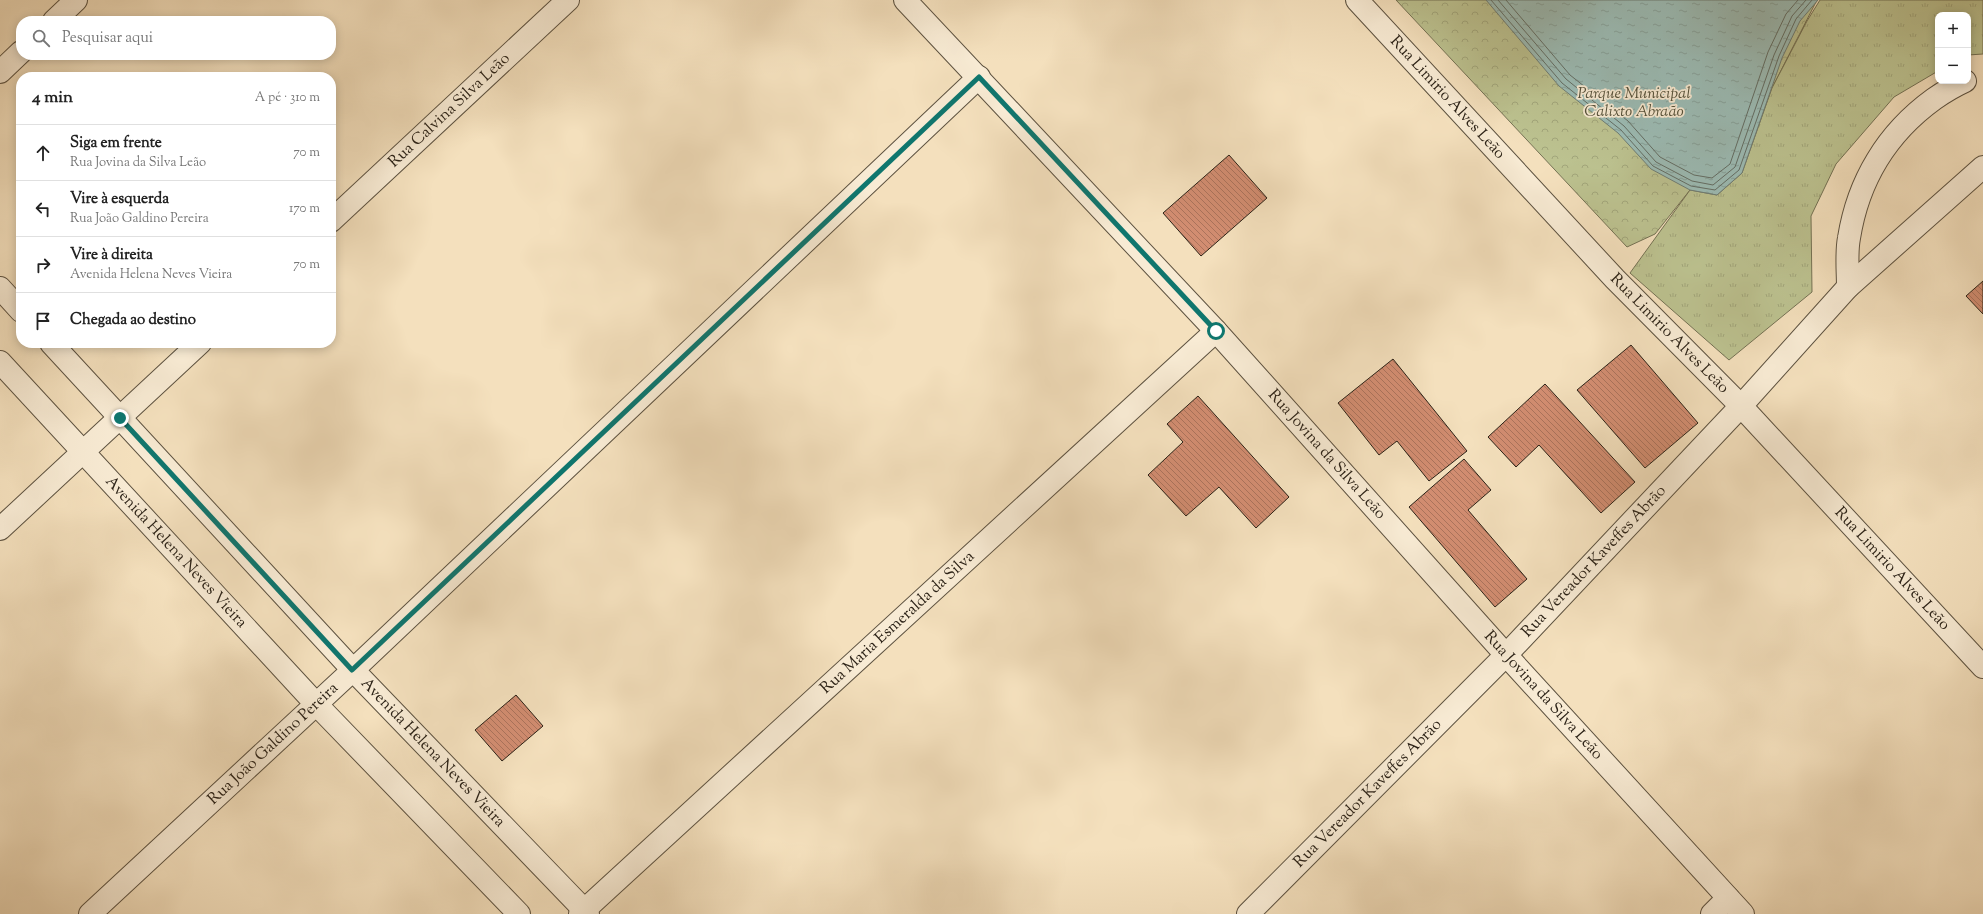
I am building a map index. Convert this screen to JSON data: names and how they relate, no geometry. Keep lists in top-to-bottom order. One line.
{"streets":{"street":["Rua Limirio Alves Leão","Rua Calvina Silva Leão","Rua Jovina da Silva Leão","Avenida Helena Neves Vieira","Rua Vereador Kaveffes Abrão","Rua Maria Esmeralda da Silva","Rua João Galdino Pereira"]},"crossings":[["Rua Limirio Alves Leão","Rua Vereador Kaveffes Abrão"],["Rua Jovina da Silva Leão","Rua Vereador Kaveffes Abrão"],["Rua Jovina da Silva Leão","Rua Maria Esmeralda da Silva"],["Rua Jovina da Silva Leão","Rua João Galdino Pereira"],["Avenida Helena Neves Vieira","Rua Maria Esmeralda da Silva"],["Avenida Helena Neves Vieira","Rua João Galdino Pereira"]],"parks":["Parque Municipal Calixto Abraão"],"page":{"map_buttons":["+","−"],"search":"Pesquisar aqui","heading":["4 min","A pé · 310 m"],"list":[["Siga em frente","Rua Jovina da Silva Leão","70 m"],["Vire à esquerda","Rua João Galdino Pereira","170 m"],["Vire à direita","Avenida Helena Neves Vieira","70 m"],"Chegada ao destino"]}}
